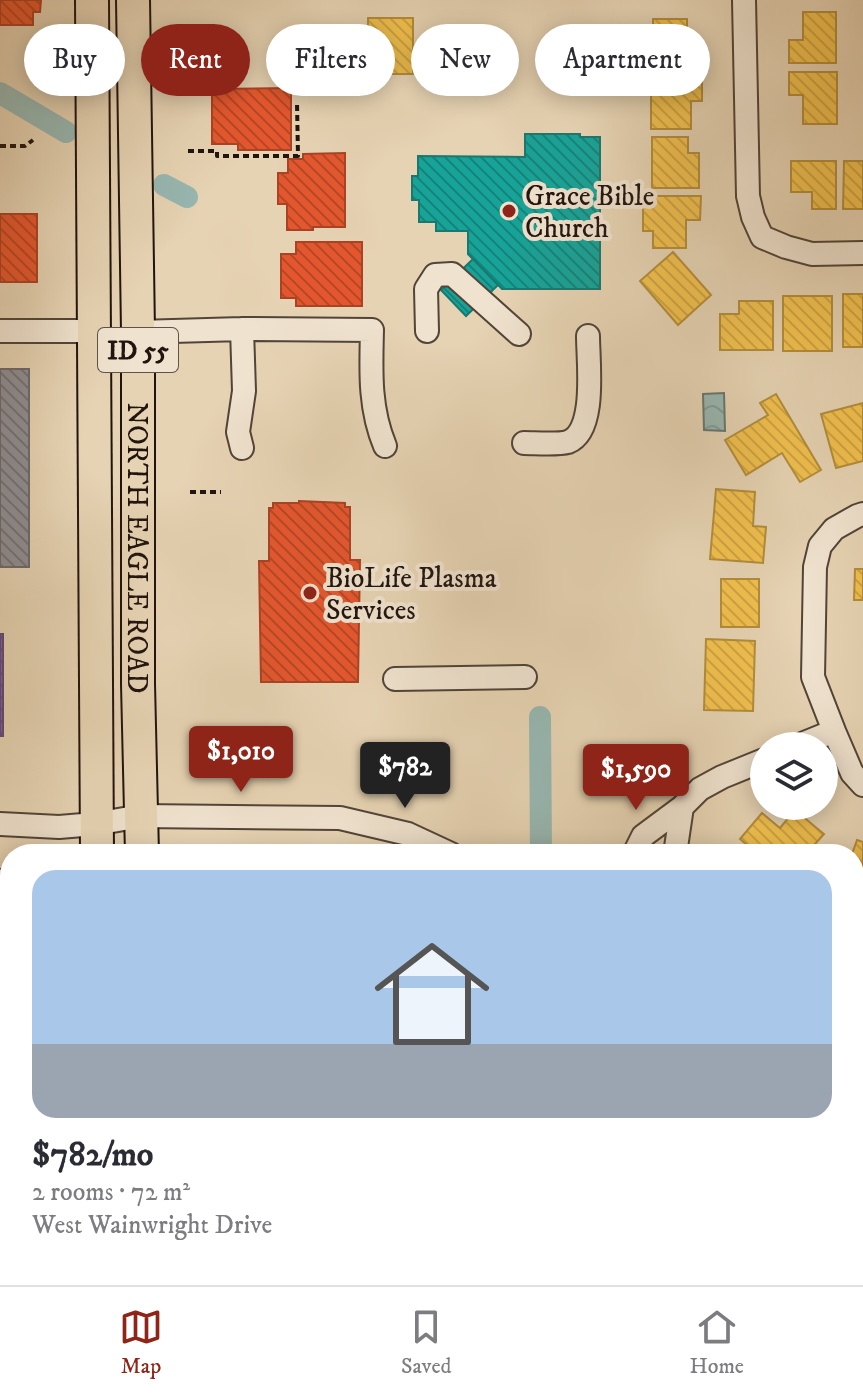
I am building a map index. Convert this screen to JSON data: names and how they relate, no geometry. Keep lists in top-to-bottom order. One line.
{"streets":{"highway":["ID 55","NORTH EAGLE ROAD"]},"places":["Grace Bible Church","BioLife Plasma Services"],"page":{"chip":["Buy","Rent","Filters","New","Apartment"],"price":["$1,010","$782","$1,590"],"list":[{"name":"$782/mo","note":"2 rooms · 72 m² · West Wainwright Drive"}],"tabs":["Map","Saved","Home"]}}
